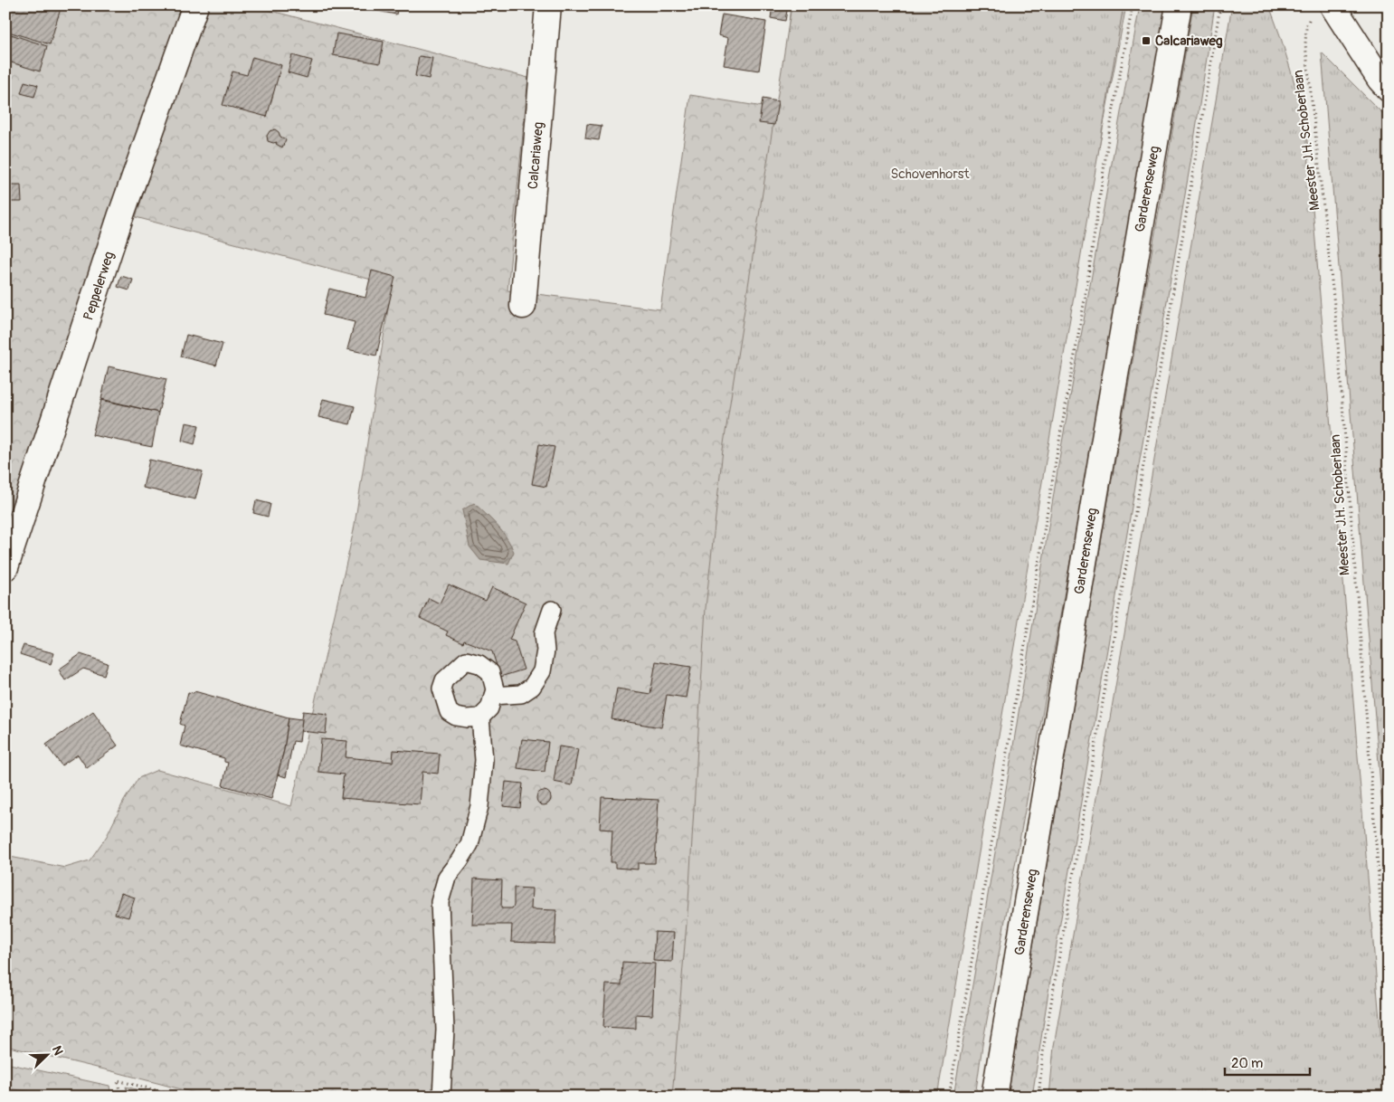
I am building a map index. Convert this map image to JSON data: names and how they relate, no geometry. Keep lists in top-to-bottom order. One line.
{"streets":{"main road":["Calcariaweg","Garderenseweg","Peppelerweg"],"path":["Meester J.H. Schoberlaan"]},"parks":["Schovenhorst"],"places":{"transit":["Calcariaweg"]},"scale_bar":"20 m","north":"top right"}
